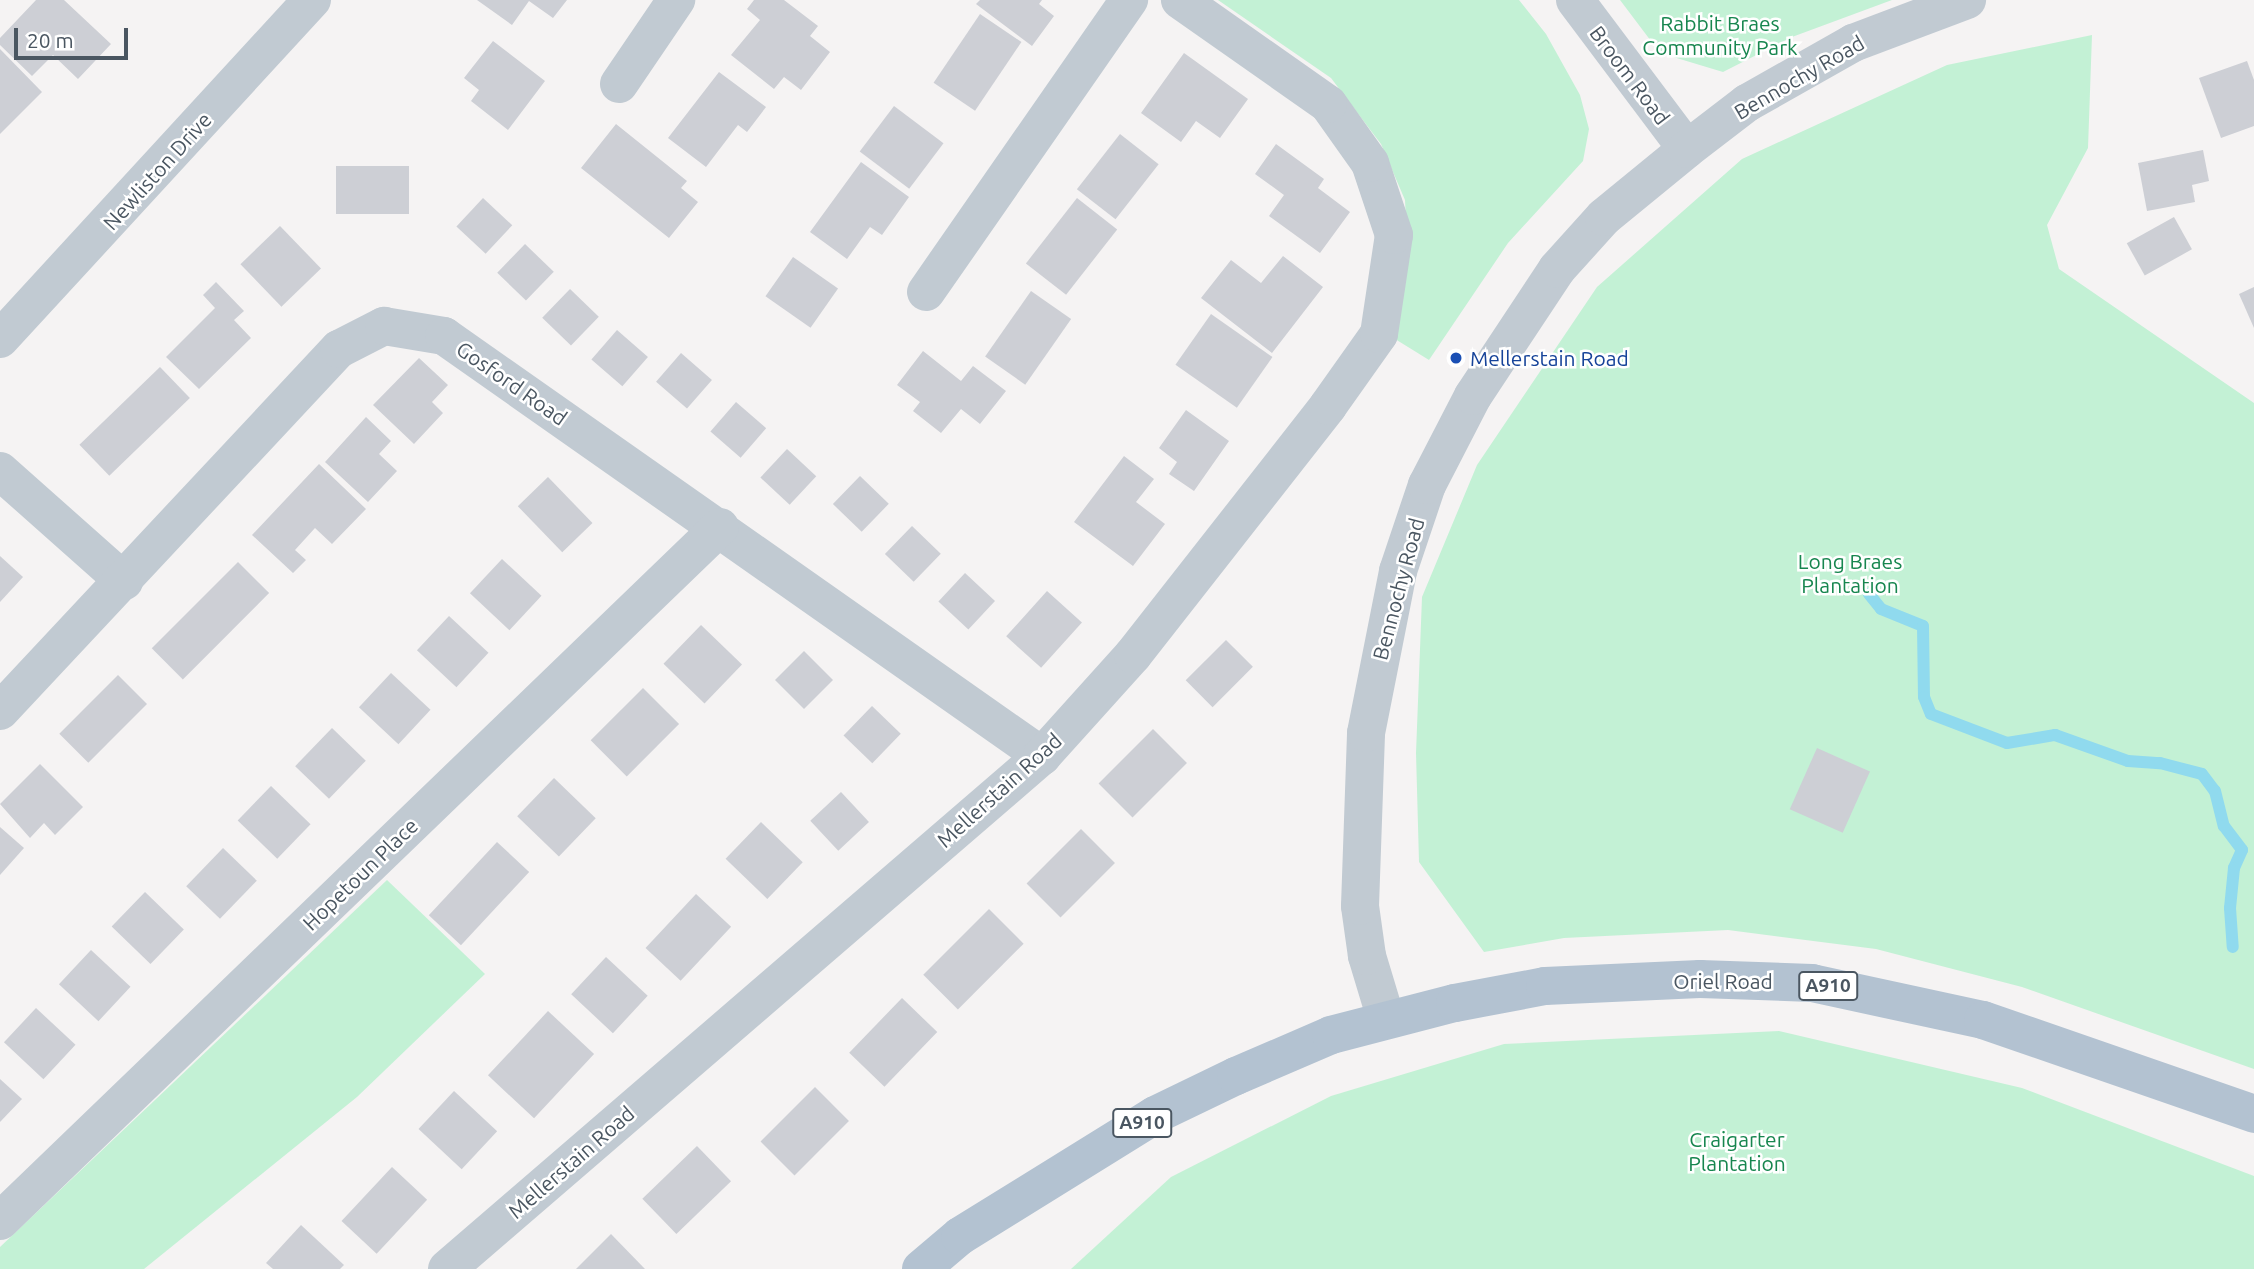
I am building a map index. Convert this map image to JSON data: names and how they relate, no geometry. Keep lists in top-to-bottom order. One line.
{"streets":{"main road":["Oriel Road","A910"],"street":["Broom Road","Bennochy Road","Newliston Drive","Gosford Road","Mellerstain Road","Hopetoun Place"]},"crossings":[["Broom Road","Bennochy Road"],["Bennochy Road","Oriel Road"],["Bennochy Road","A910"],["Gosford Road","Mellerstain Road"],["Gosford Road","Hopetoun Place"],["Oriel Road","A910"]],"parks":["Rabbit Braes Community Park","Long Braes Plantation","Craigarter Plantation"],"places":["Mellerstain Road"],"scale_bar":"20 m"}
